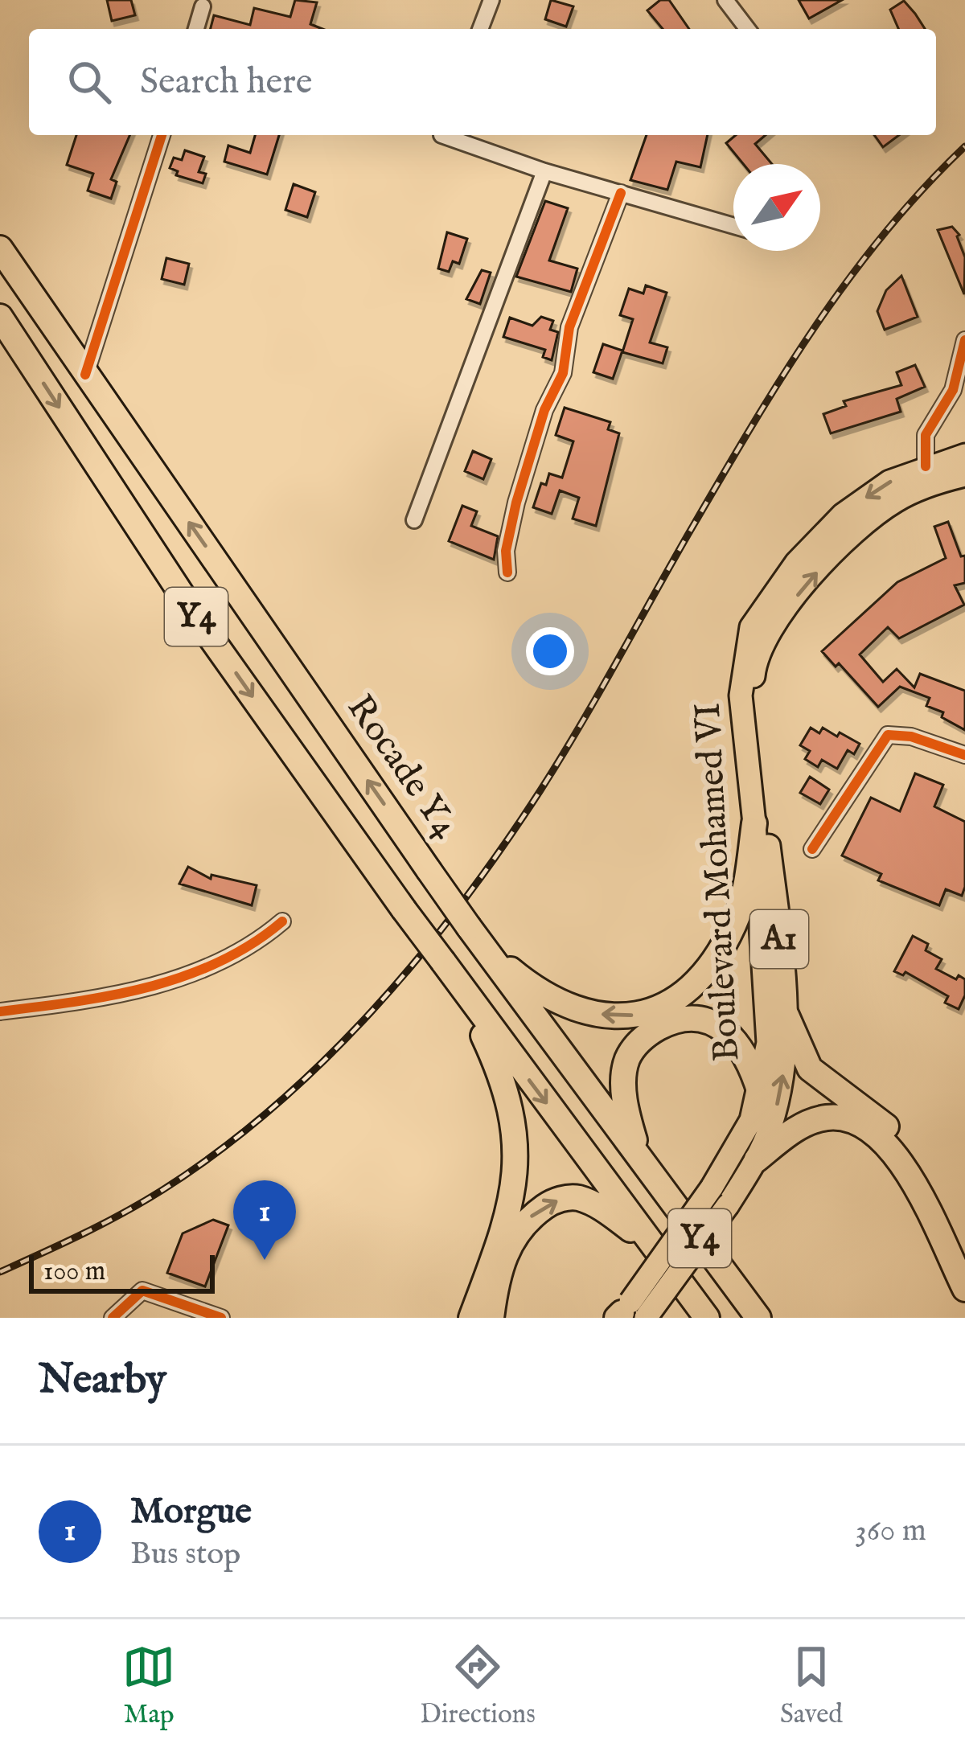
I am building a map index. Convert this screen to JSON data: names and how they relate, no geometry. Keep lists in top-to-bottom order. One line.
{"streets":{"highway":["Y4","Rocade Y4"],"main road":["Boulevard Mohamed VI","A1"]},"scale_bar":"100 m","north":"top right","page":{"search":"Search here","pins":"1","scale":"100 m","heading":"Nearby","list":[{"mark":"1","name":"Morgue","note":"Bus stop","value":"360 m"}],"nav":["Map","Directions","Saved"]}}
